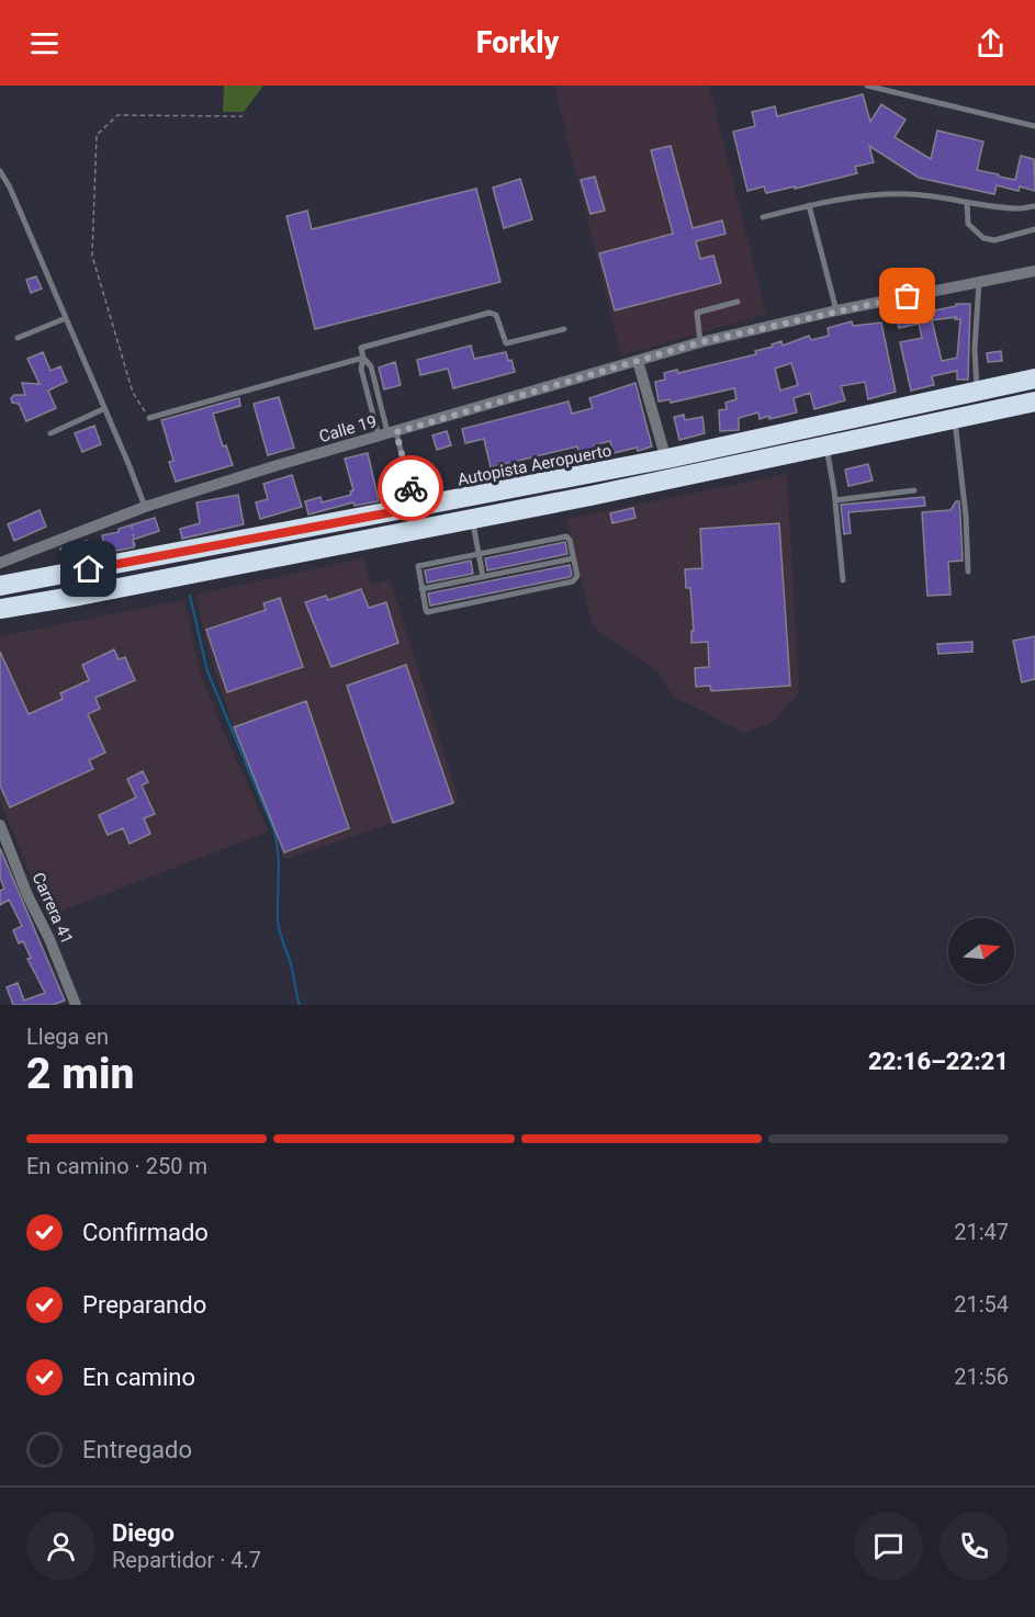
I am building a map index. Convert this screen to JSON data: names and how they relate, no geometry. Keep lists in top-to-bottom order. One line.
{"streets":{"highway":["Autopista Aeropuerto"],"street":["Calle 19","Carrera 41"]},"north":"right","page":{"header":"Forkly","heading":["2 min","Llega en","22:16–22:21"],"panel":["Diego","Repartidor · 4.7"],"bar":"En camino · 250 m","list":[["Confirmado","21:47"],["Preparando","21:54"],["En camino","21:56"],"Entregado"]}}
